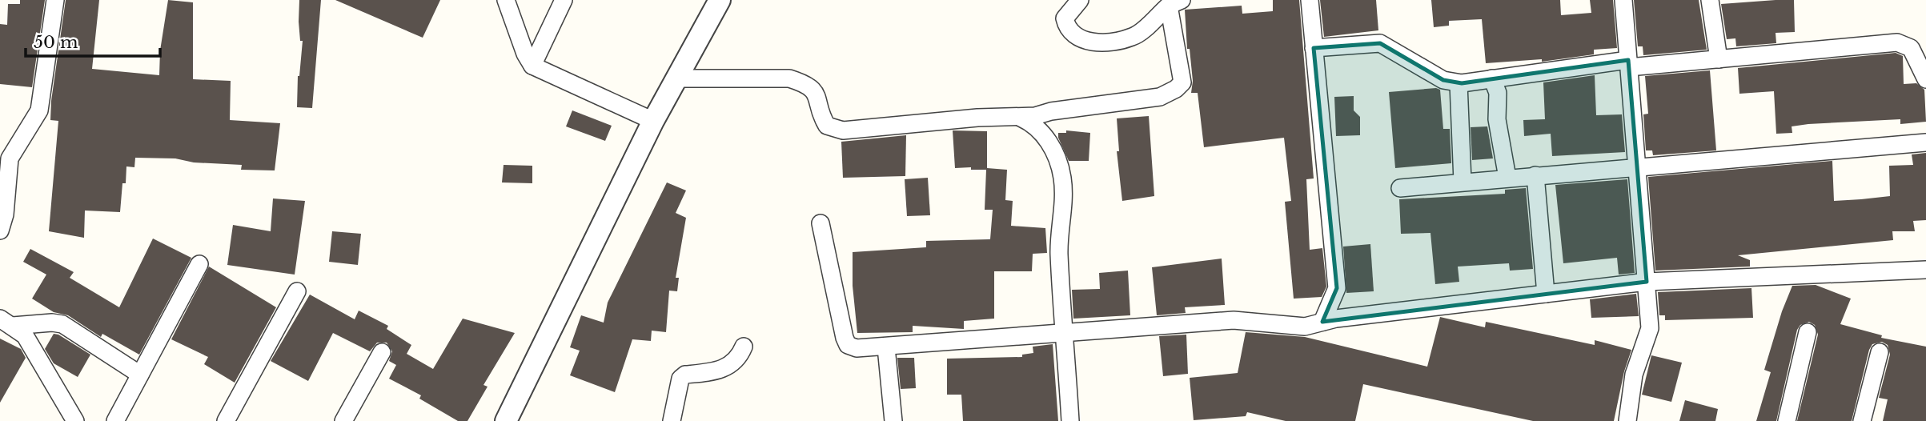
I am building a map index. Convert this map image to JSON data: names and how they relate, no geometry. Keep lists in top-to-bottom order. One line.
{"scale_bar":"50 m"}
